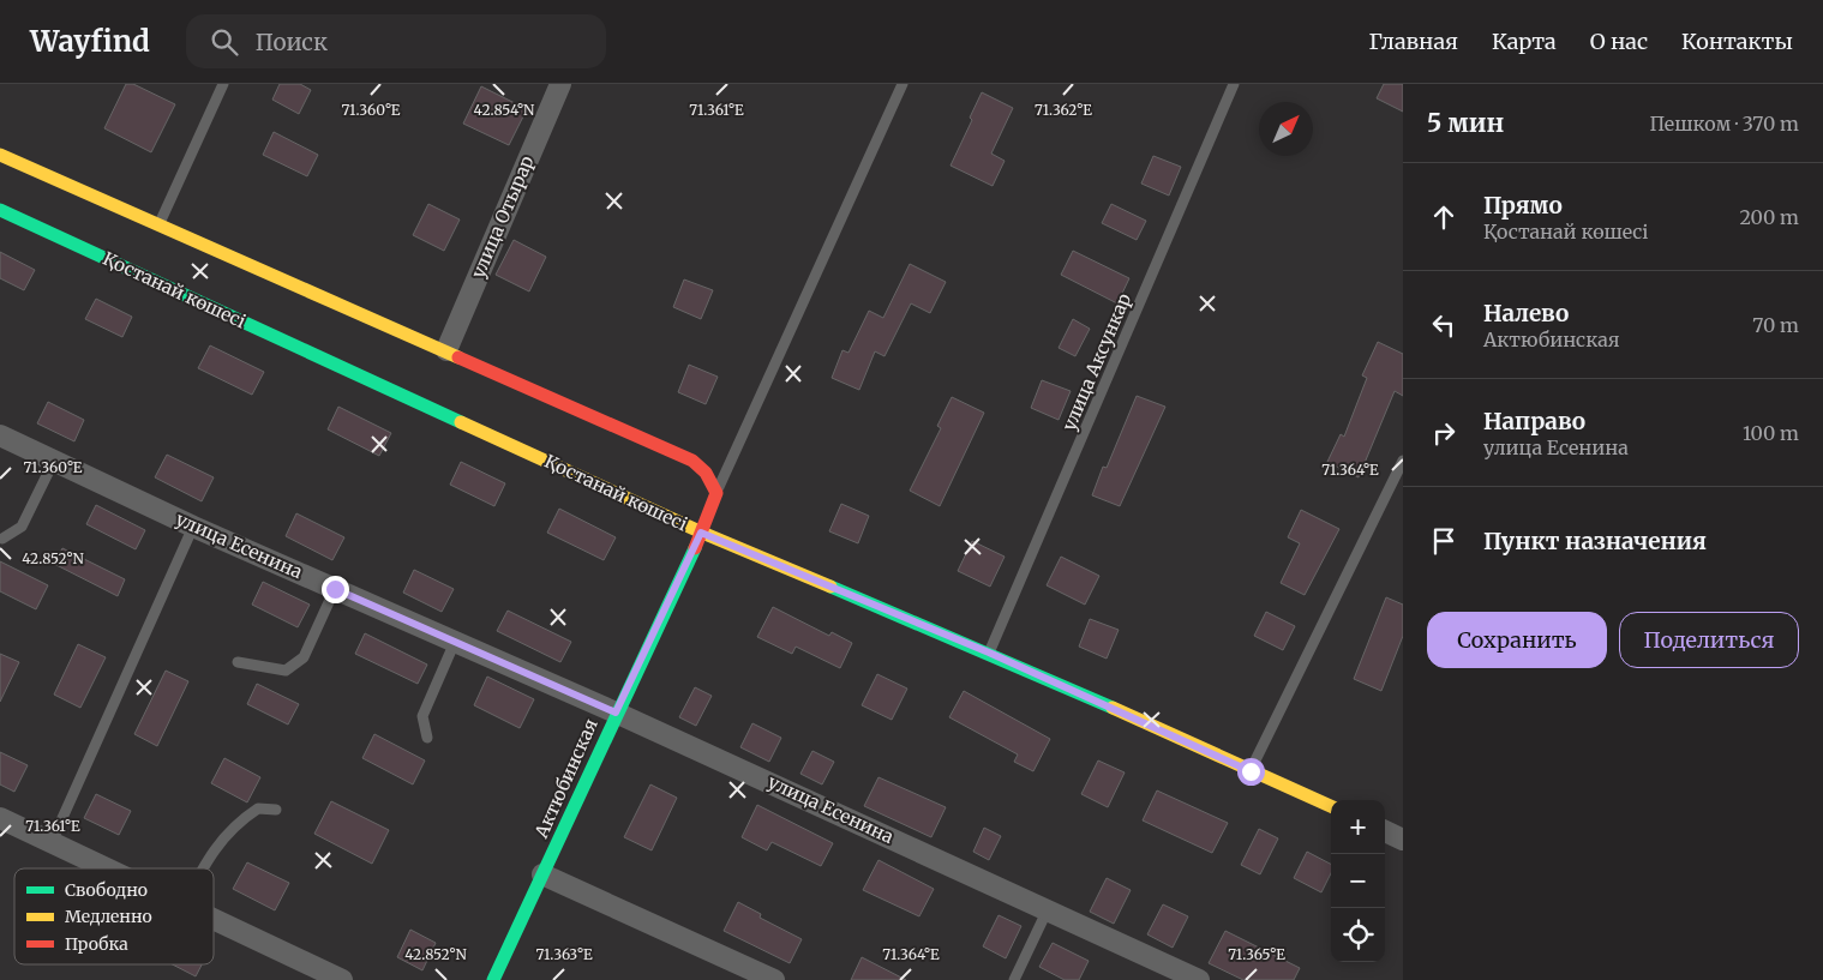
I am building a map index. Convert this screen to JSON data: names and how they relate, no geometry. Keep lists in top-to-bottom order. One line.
{"streets":{"street":["улица Отырар","Қостанай көшесі","улица Есенина","Актюбинская"],"lane":["улица Аксункар"]},"crossings":[["Қостанай көшесі","улица Аксункар"],["Қостанай көшесі","Актюбинская"],["улица Есенина","Актюбинская"]],"legend":["Свободно","Медленно","Пробка"],"north":"top right","page":{"header":"Wayfind","search":"Поиск","nav":["Главная","Карта","О нас","Контакты"],"heading":["5 мин","Пешком · 370 m"],"list":[["Прямо","Қостанай көшесі","200 m"],["Налево","Актюбинская","70 m"],["Направо","улица Есенина","100 m"],"Пункт назначения"],"buttons":["Сохранить","Поделиться"],"map_buttons":["+","−"]},"coordinates":["42.854°N","71.360°E","71.361°E","71.362°E","71.364°E","42.852°N","71.363°E","71.365°E"]}
